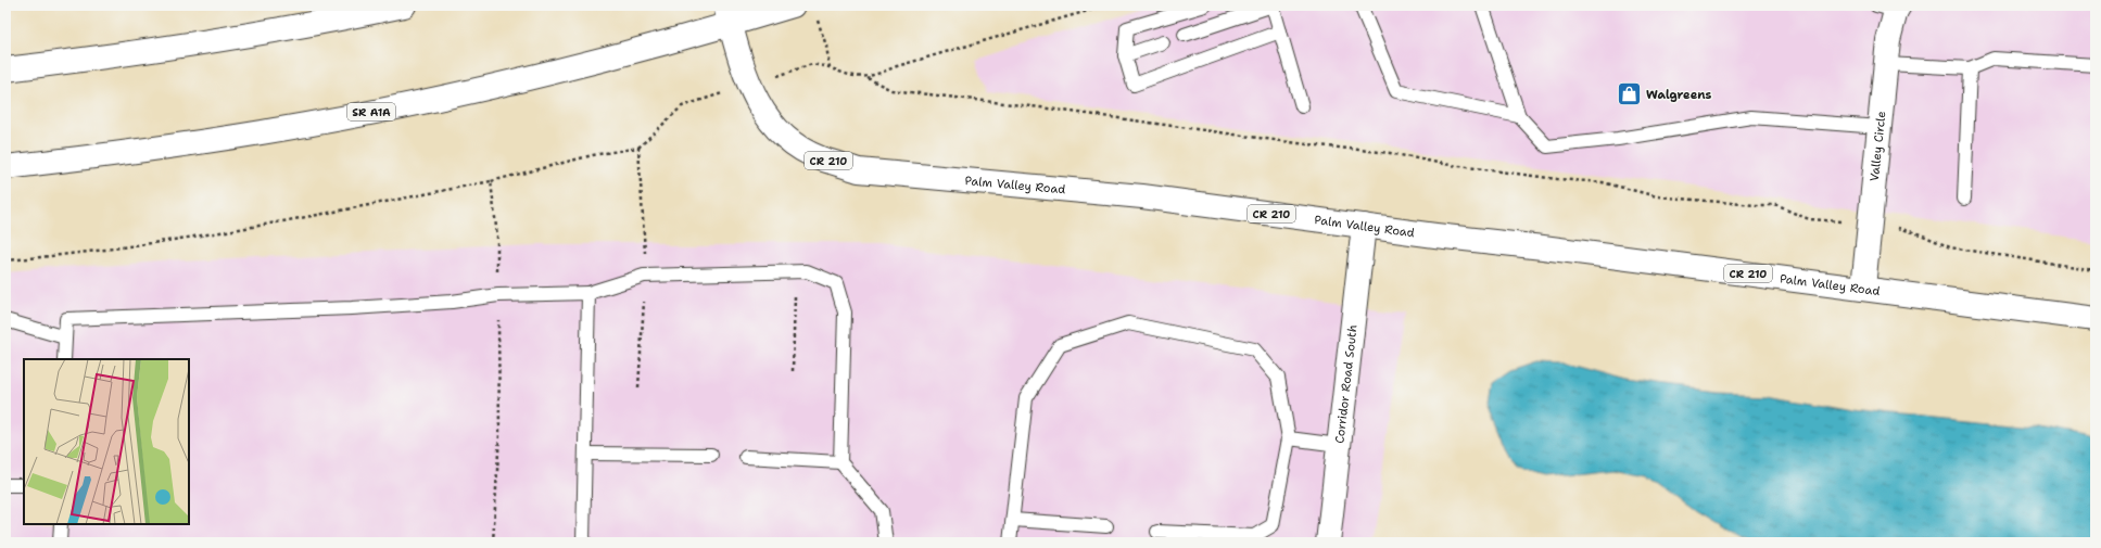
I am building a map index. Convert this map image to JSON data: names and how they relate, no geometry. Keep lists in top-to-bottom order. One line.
{"streets":{"main road":["SR A1A","Valley Circle","CR 210","Palm Valley Road","Corridor Road South"]},"crossings":[["SR A1A","Palm Valley Road"],["Valley Circle","Palm Valley Road"],["Palm Valley Road","Corridor Road South"]],"places":{"shop":["Walgreens"]}}
